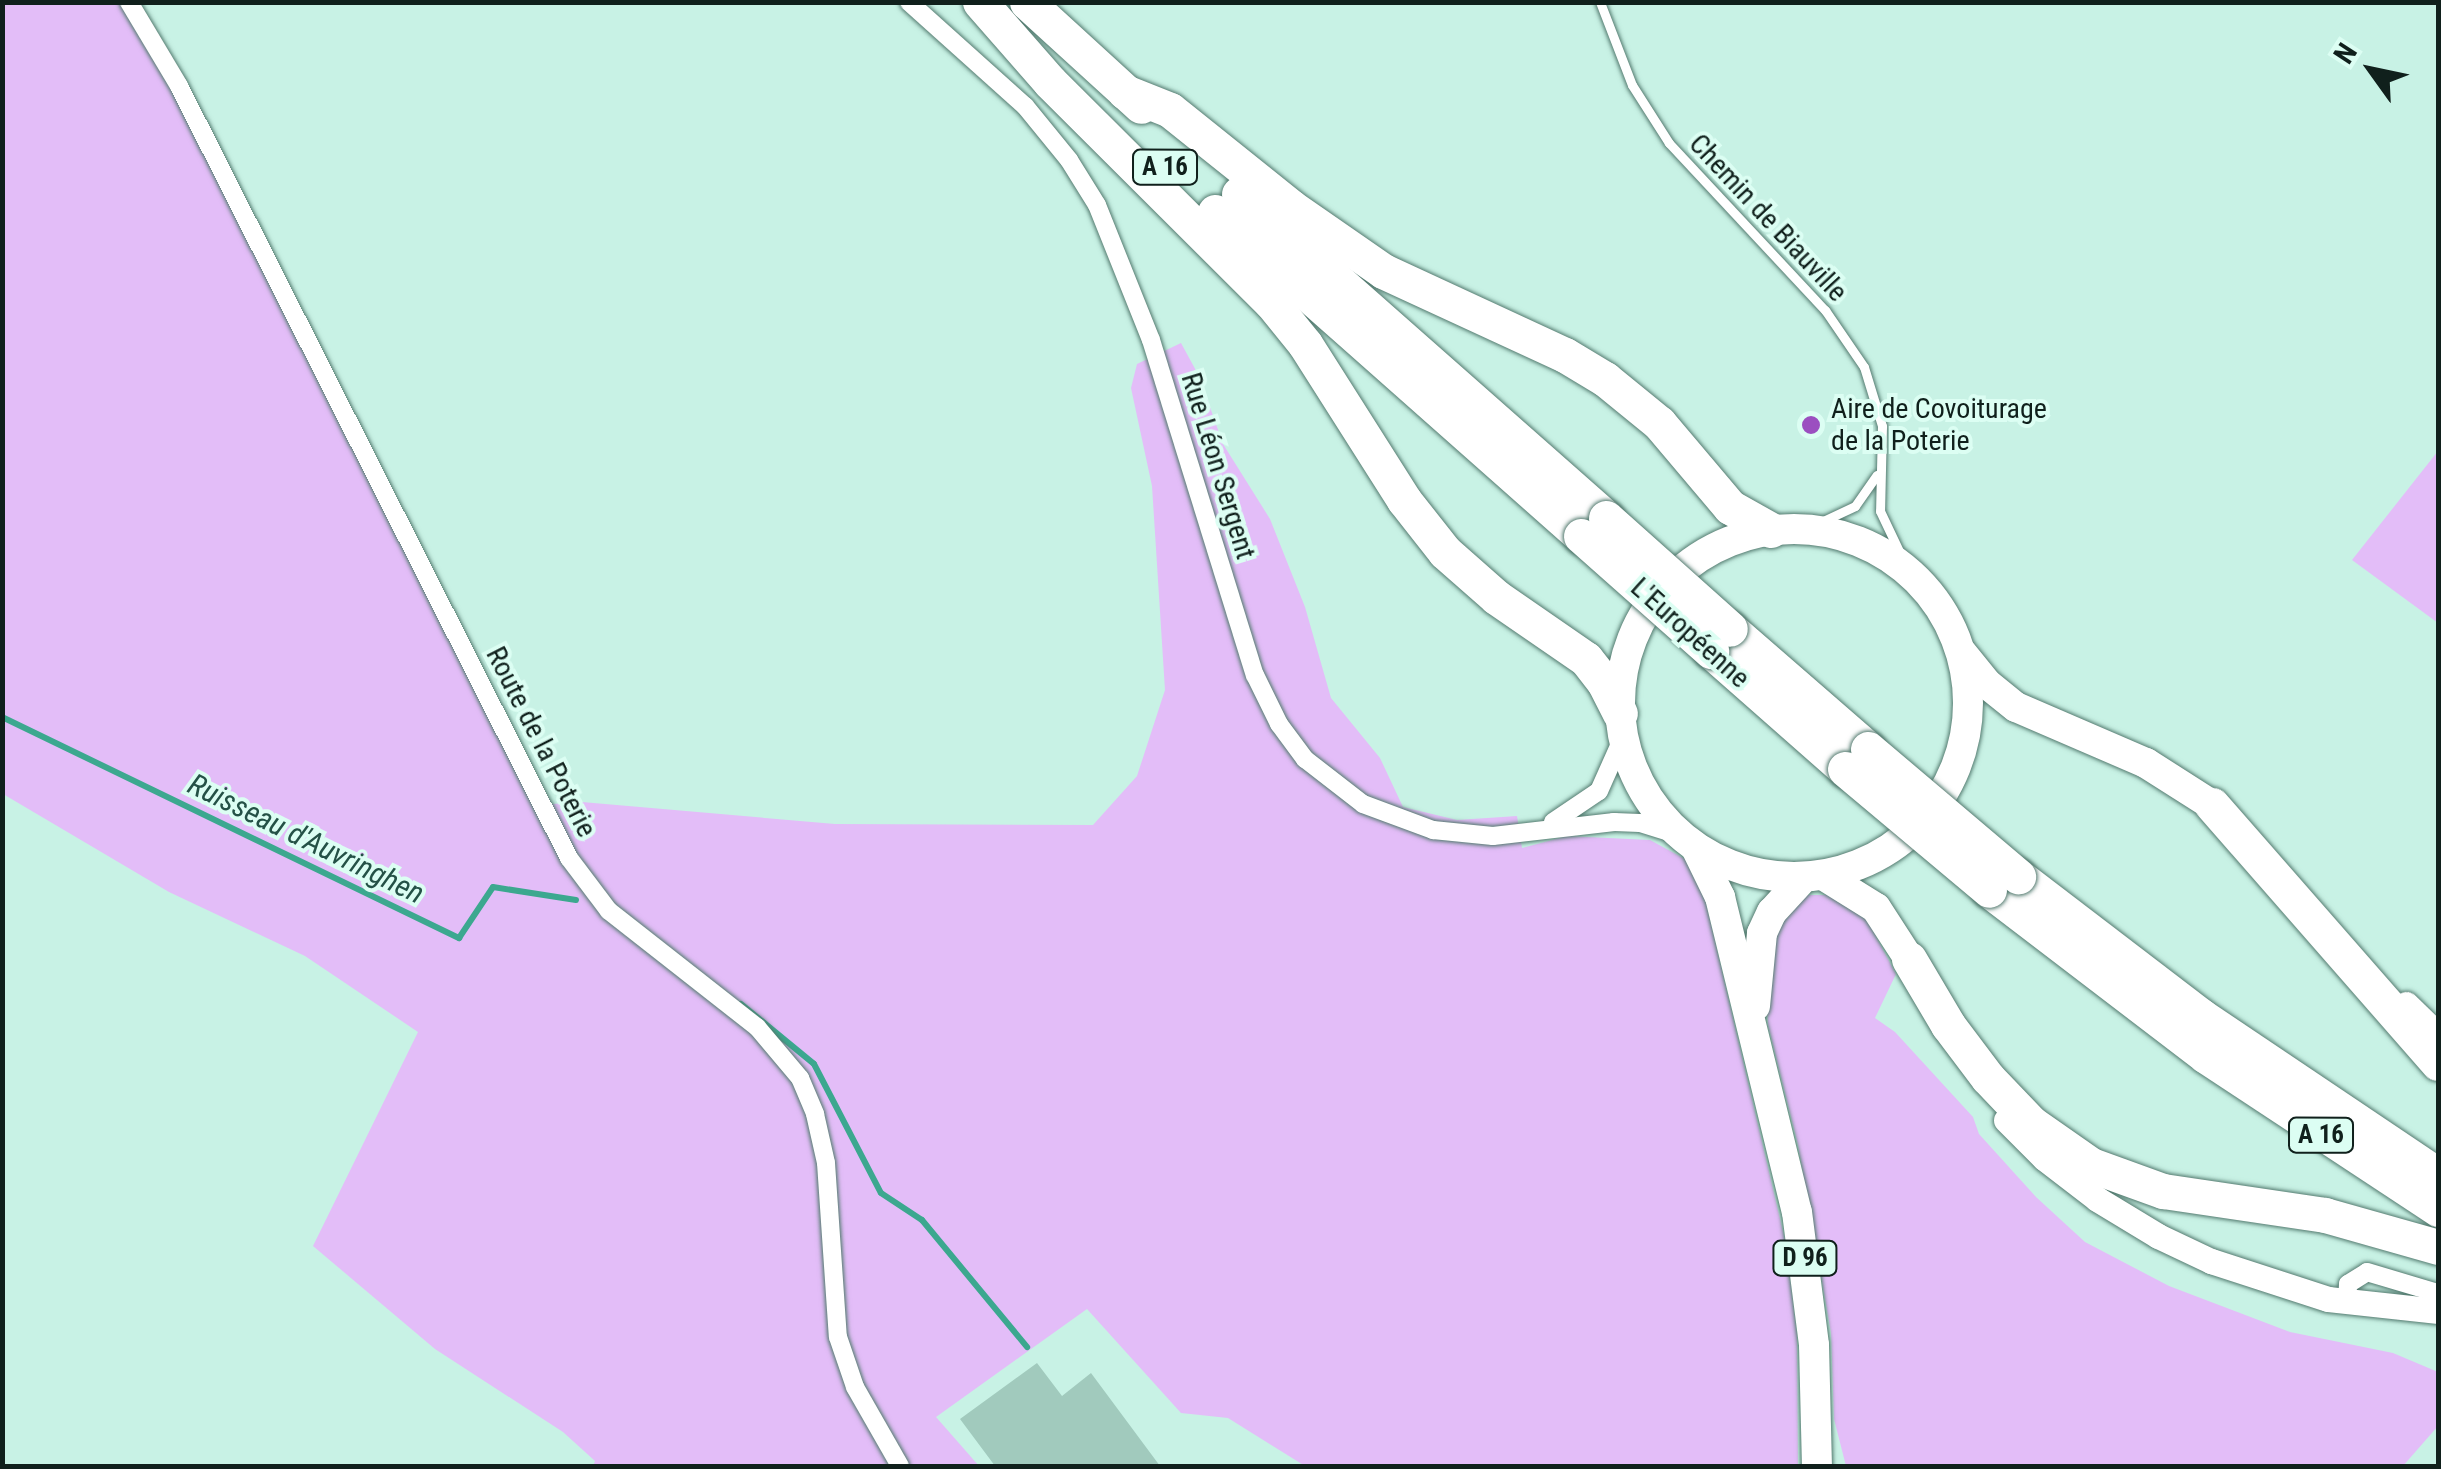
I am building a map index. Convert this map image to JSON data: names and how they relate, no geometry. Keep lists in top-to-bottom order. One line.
{"streets":{"highway":["A 16","L'Européenne"],"main road":["D 96"],"street":["Rue Léon Sergent","Route de la Poterie"],"lane":["Chemin de Biauville"]},"crossings":[["Chemin de Biauville","Rue Léon Sergent"],["Chemin de Biauville","D 96"],["Rue Léon Sergent","D 96"]],"water":["Ruisseau d'Auvringhen"],"places":["Aire de Covoiturage de la Poterie"],"north":"top left"}
